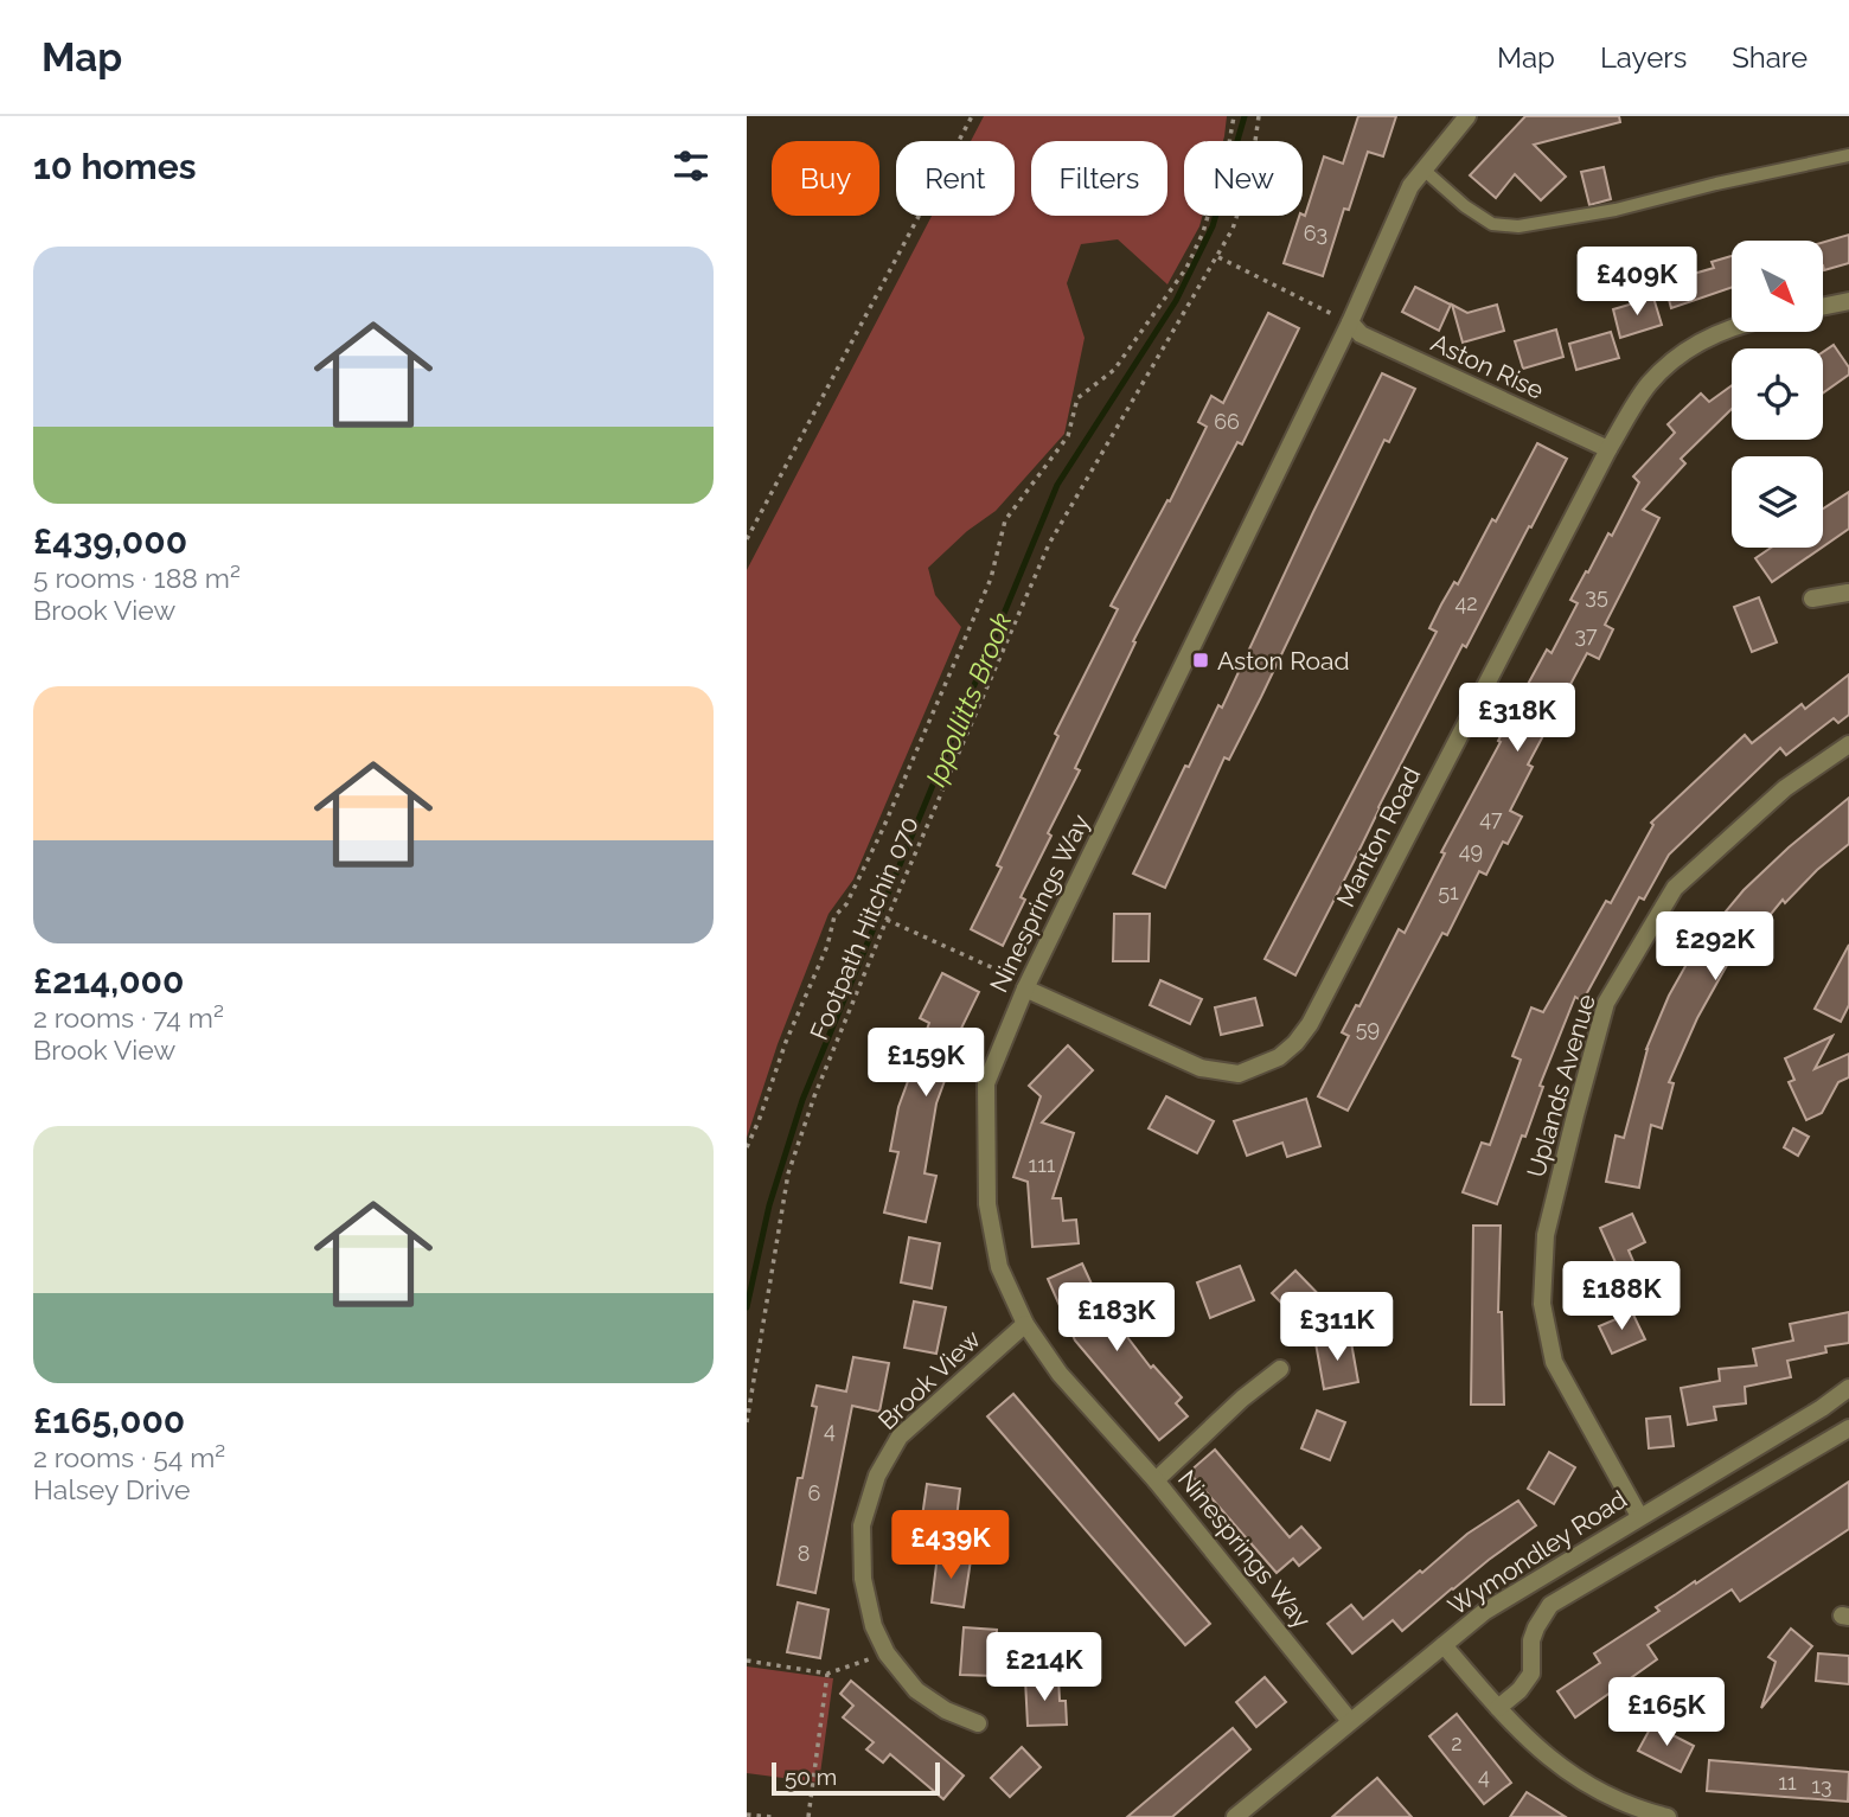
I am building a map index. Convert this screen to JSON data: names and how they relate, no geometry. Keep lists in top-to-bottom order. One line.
{"streets":{"street":["Aston Rise","Manton Road","Ninesprings Way","Uplands Avenue","Brook View","Wymondley Road"],"path":["Footpath Hitchin 070"]},"crossings":[["Aston Rise","Manton Road"],["Aston Rise","Ninesprings Way"],["Manton Road","Ninesprings Way"],["Ninesprings Way","Brook View"],["Ninesprings Way","Wymondley Road"],["Uplands Avenue","Wymondley Road"]],"water":["Ippollitts Brook"],"places":{"transit":["Aston Road"]},"house_numbers":["63","66","35","42","37","47","49","51","59","111","4","6","8","2","4","11","13"],"scale_bar":"50 m","north":"bottom right","page":{"header":"Map","nav":["Map","Layers","Share"],"heading":"10 homes","chip":["Buy","Rent","Filters","New"],"list":[{"name":"£439,000","note":"5 rooms · 188 m² · Brook View"},{"name":"£214,000","note":"2 rooms · 74 m² · Brook View"},{"name":"£165,000","note":"2 rooms · 54 m² · Halsey Drive"}],"price":["£409K","£318K","£292K","£159K","£188K","£183K","£311K","£439K","£214K","£165K"],"scale":"50 m"}}
